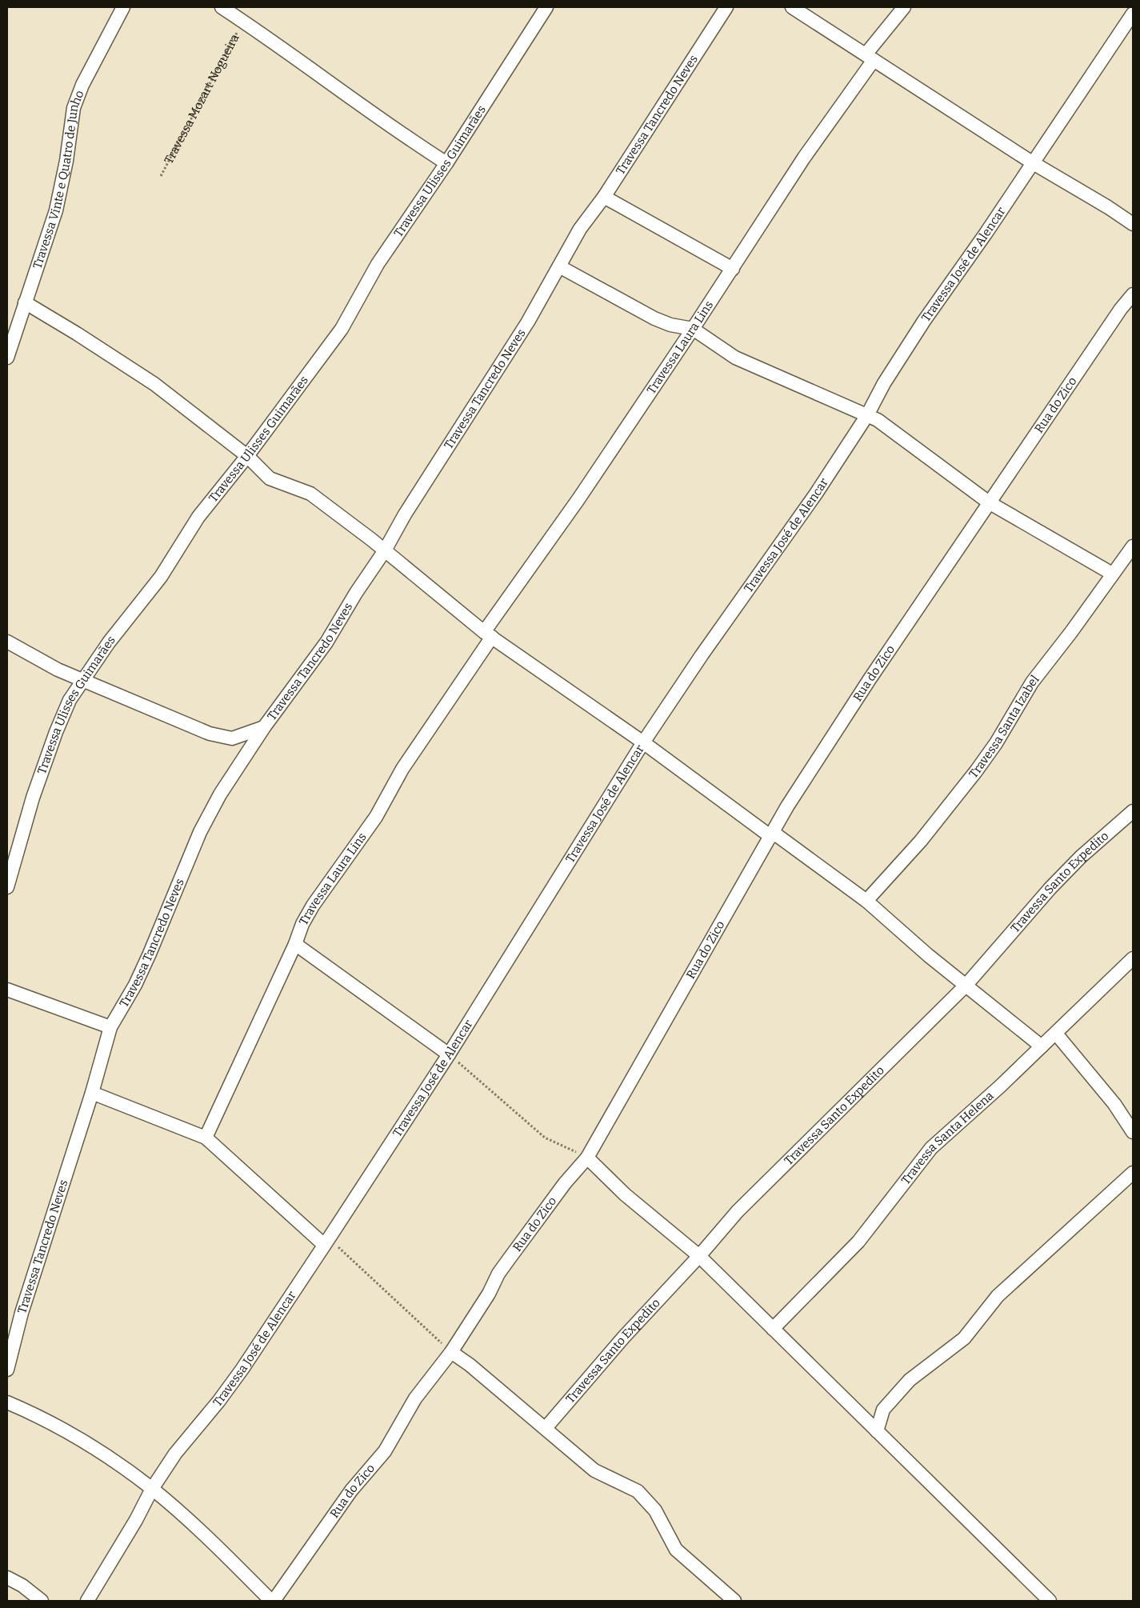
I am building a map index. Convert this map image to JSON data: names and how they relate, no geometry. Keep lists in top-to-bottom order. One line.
{"streets":{"street":["Travessa Tancredo Neves","Travessa Ulisses Guimarães","Travessa Vinte e Quatro de Junho","Travessa José de Alencar","Travessa Laura Lins","Rua do Zico","Travessa Santa Izabel","Travessa Santo Expedito","Travessa Santa Helena"],"path":["Travessa Mozart Nogueira"]}}
